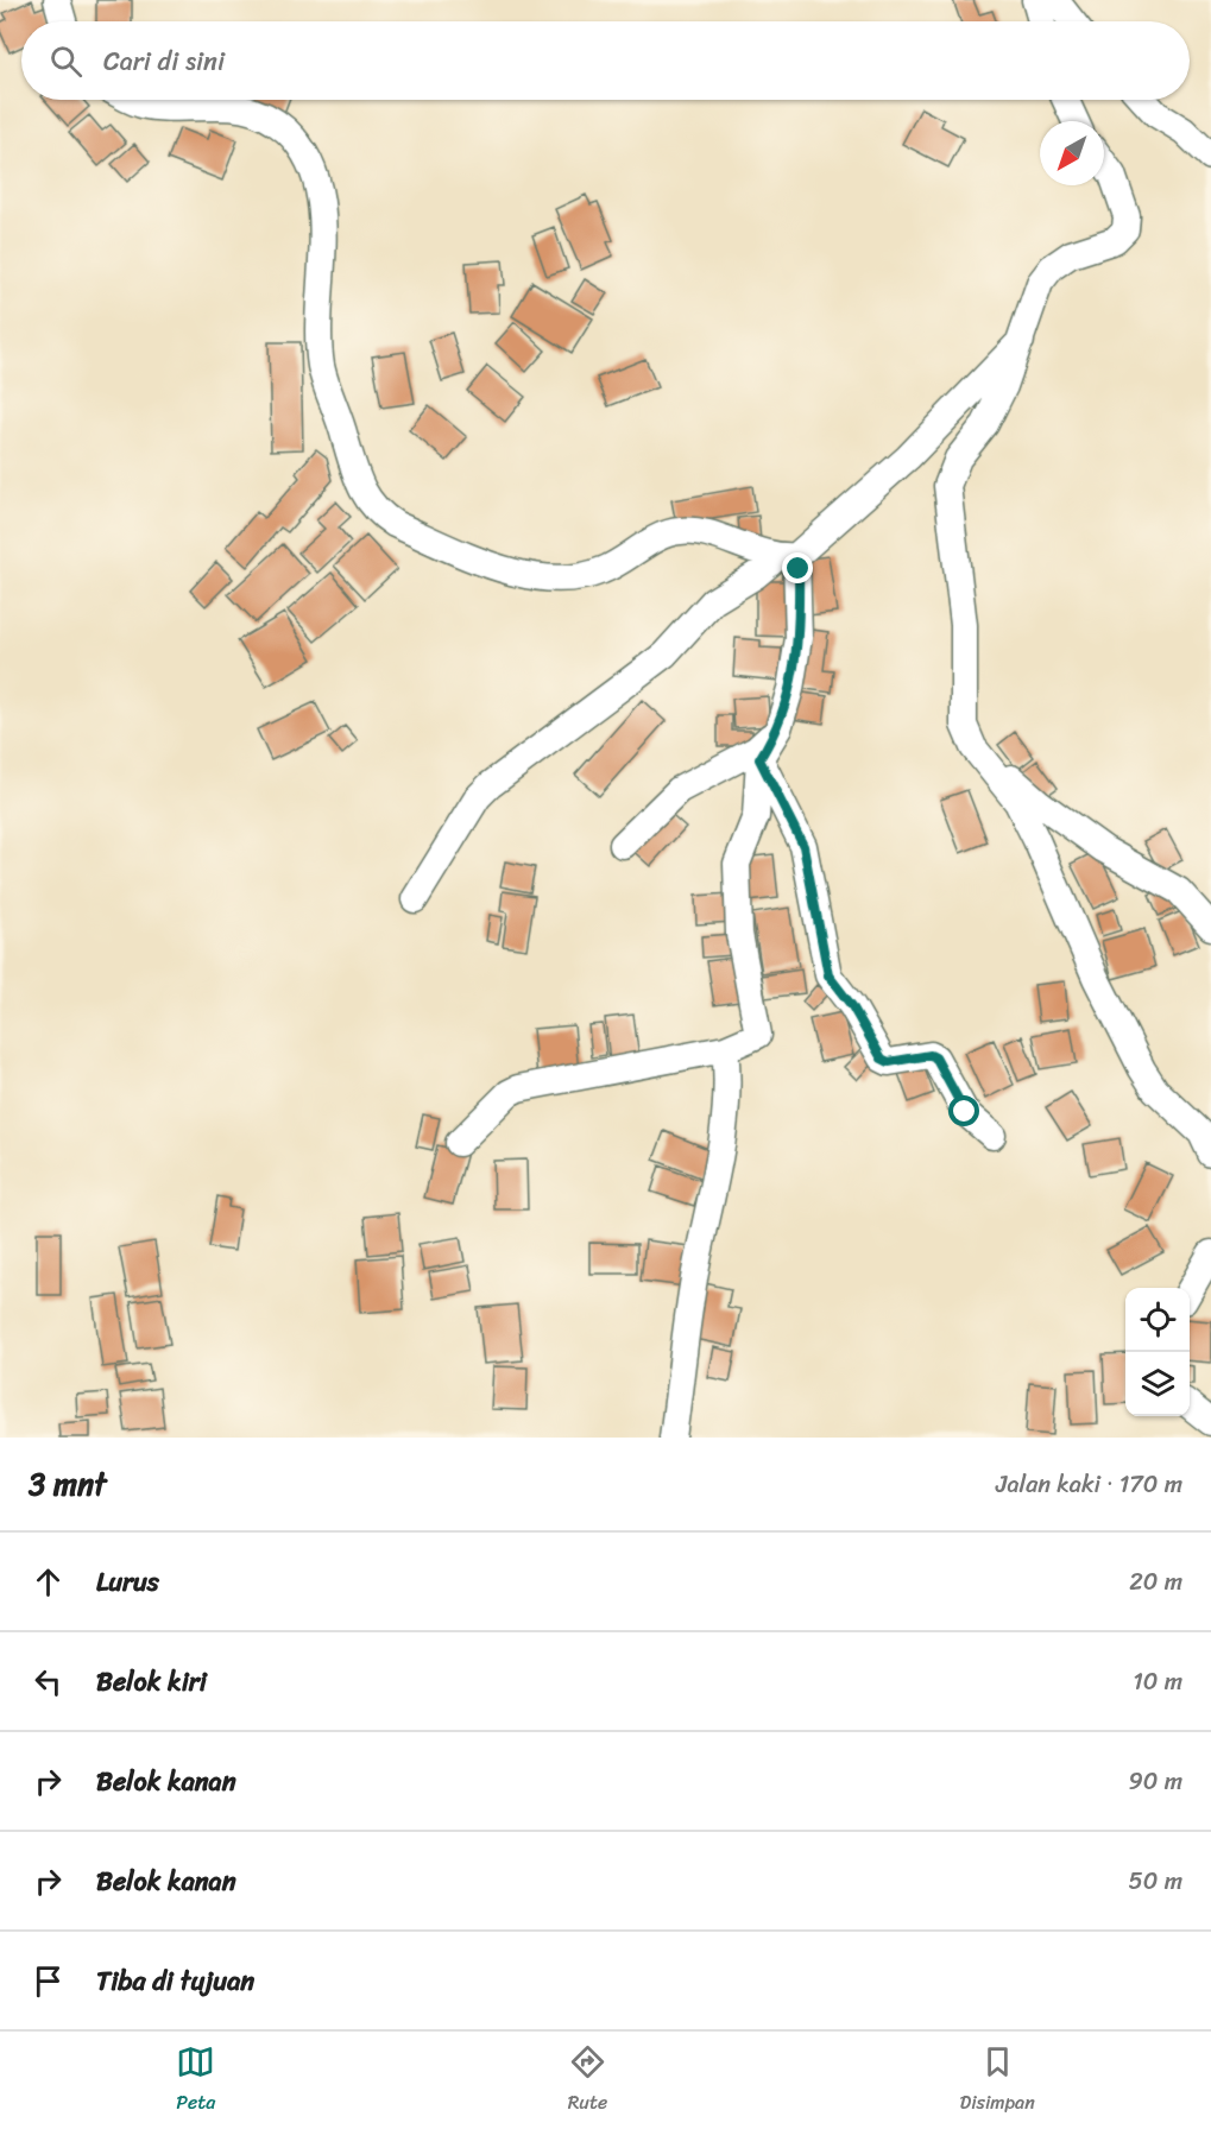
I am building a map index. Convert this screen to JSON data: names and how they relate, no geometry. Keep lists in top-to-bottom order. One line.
{"north":"bottom left","page":{"search":"Cari di sini","heading":["3 mnt","Jalan kaki · 170 m"],"list":[["Lurus","20 m"],["Belok kiri","10 m"],["Belok kanan","90 m"],["Belok kanan","50 m"],"Tiba di tujuan"],"nav":["Peta","Rute","Disimpan"]}}
